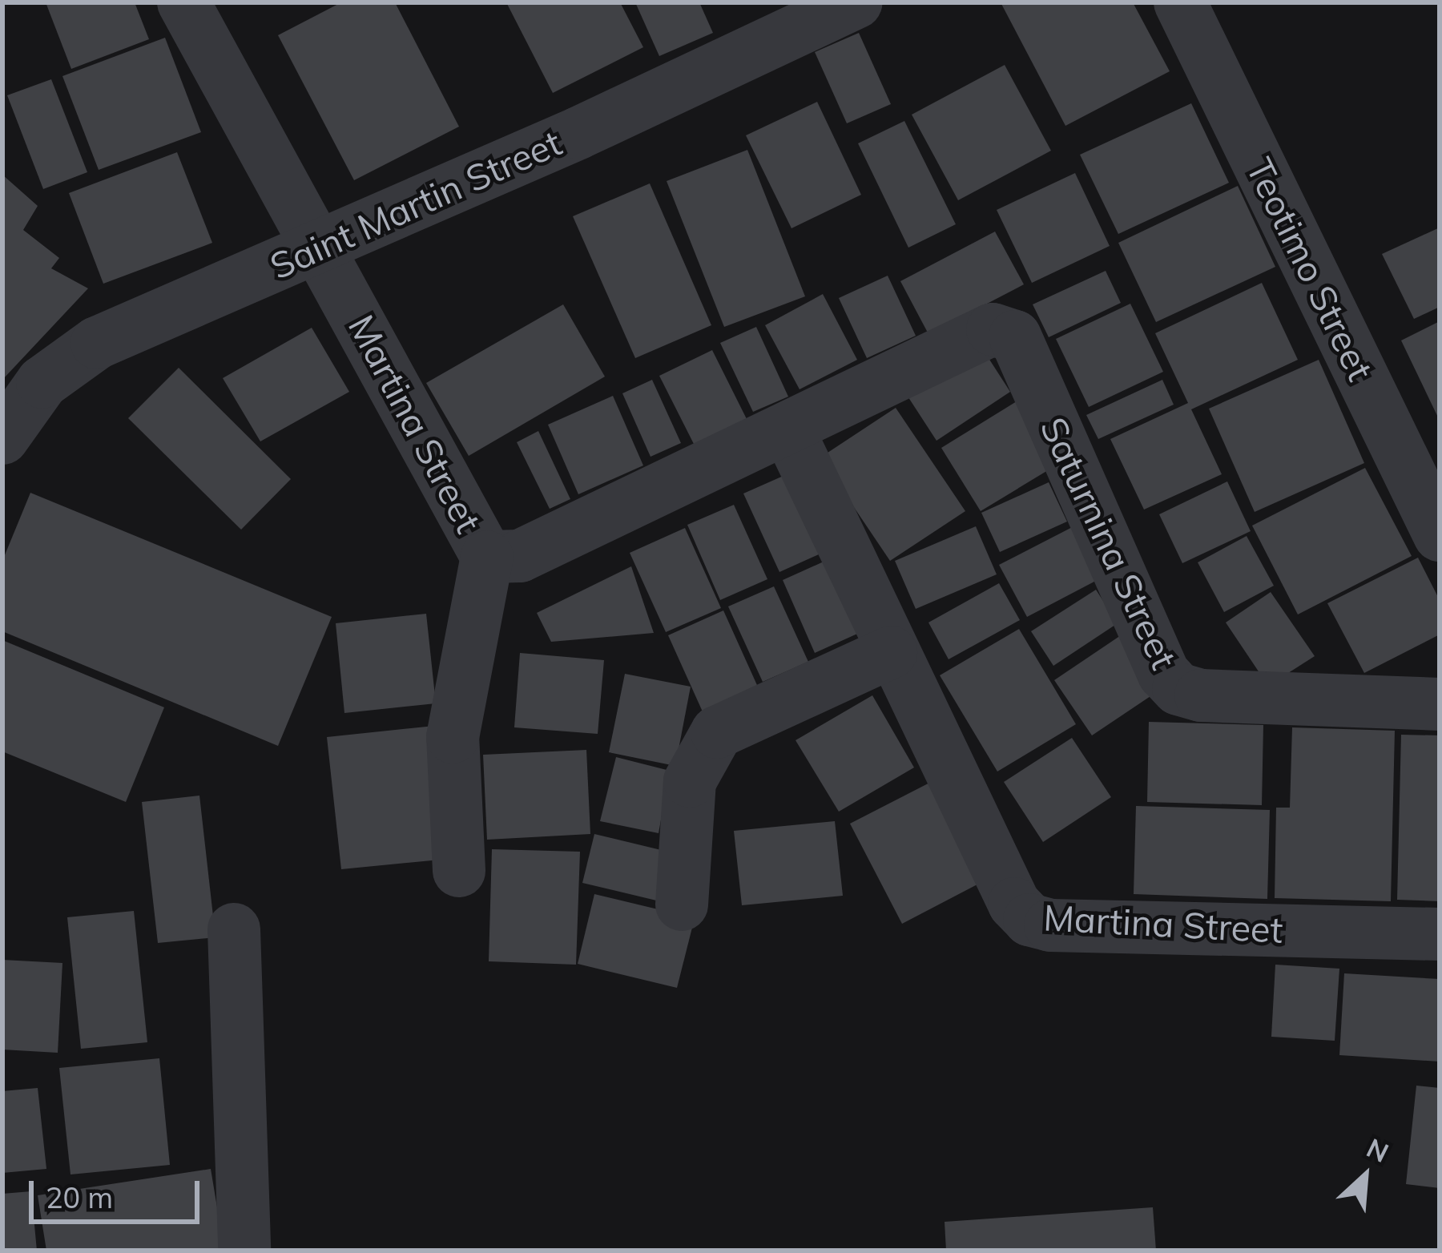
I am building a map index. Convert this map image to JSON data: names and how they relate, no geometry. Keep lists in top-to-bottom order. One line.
{"streets":{"street":["Saint Martin Street","Teotimo Street","Martina Street","Saturnina Street"]},"crossings":[["Saint Martin Street","Martina Street"],["Martina Street","Saturnina Street"]],"scale_bar":"20 m","north":"top right"}
